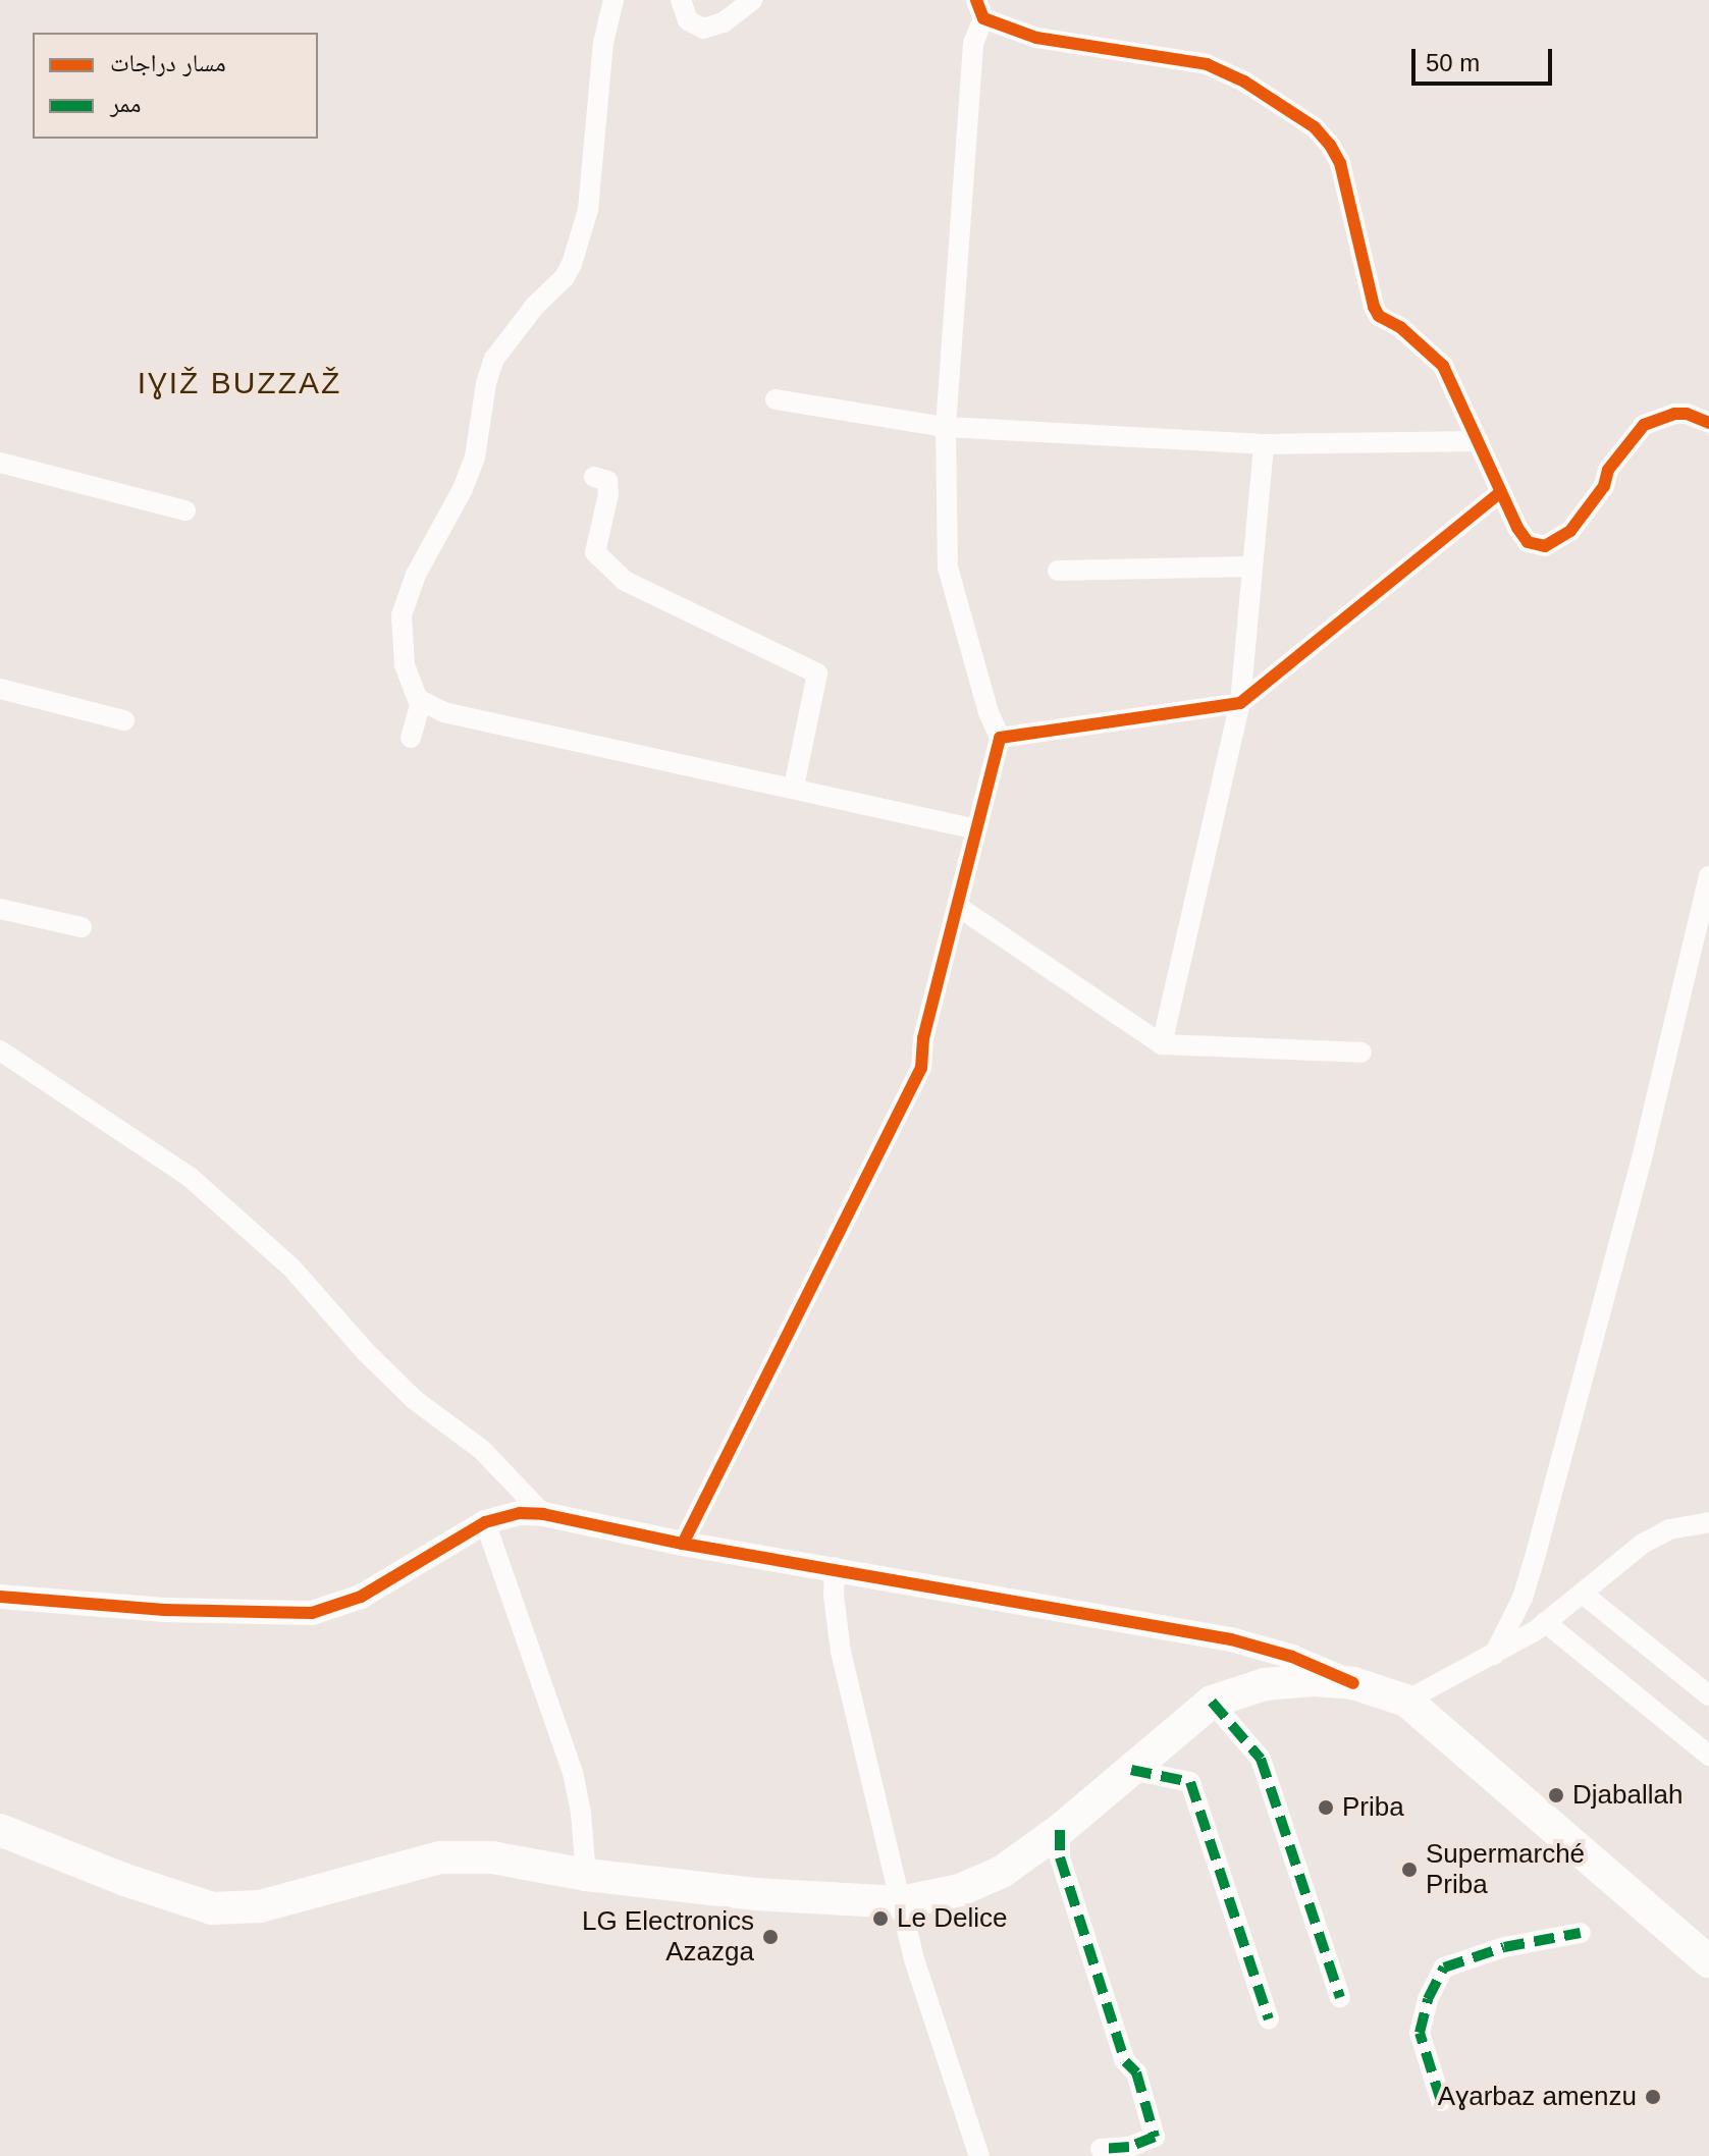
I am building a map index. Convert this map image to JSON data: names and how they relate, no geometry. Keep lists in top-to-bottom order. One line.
{"districts":["IƔIŽ BUZZAŽ"],"places":["Djaballah","Priba","Supermarché Priba","Le Delice","LG Electronics Azazga","Aɣarbaz amenzu"],"legend":["مسار دراجات","ممر"],"scale_bar":"50 m"}
